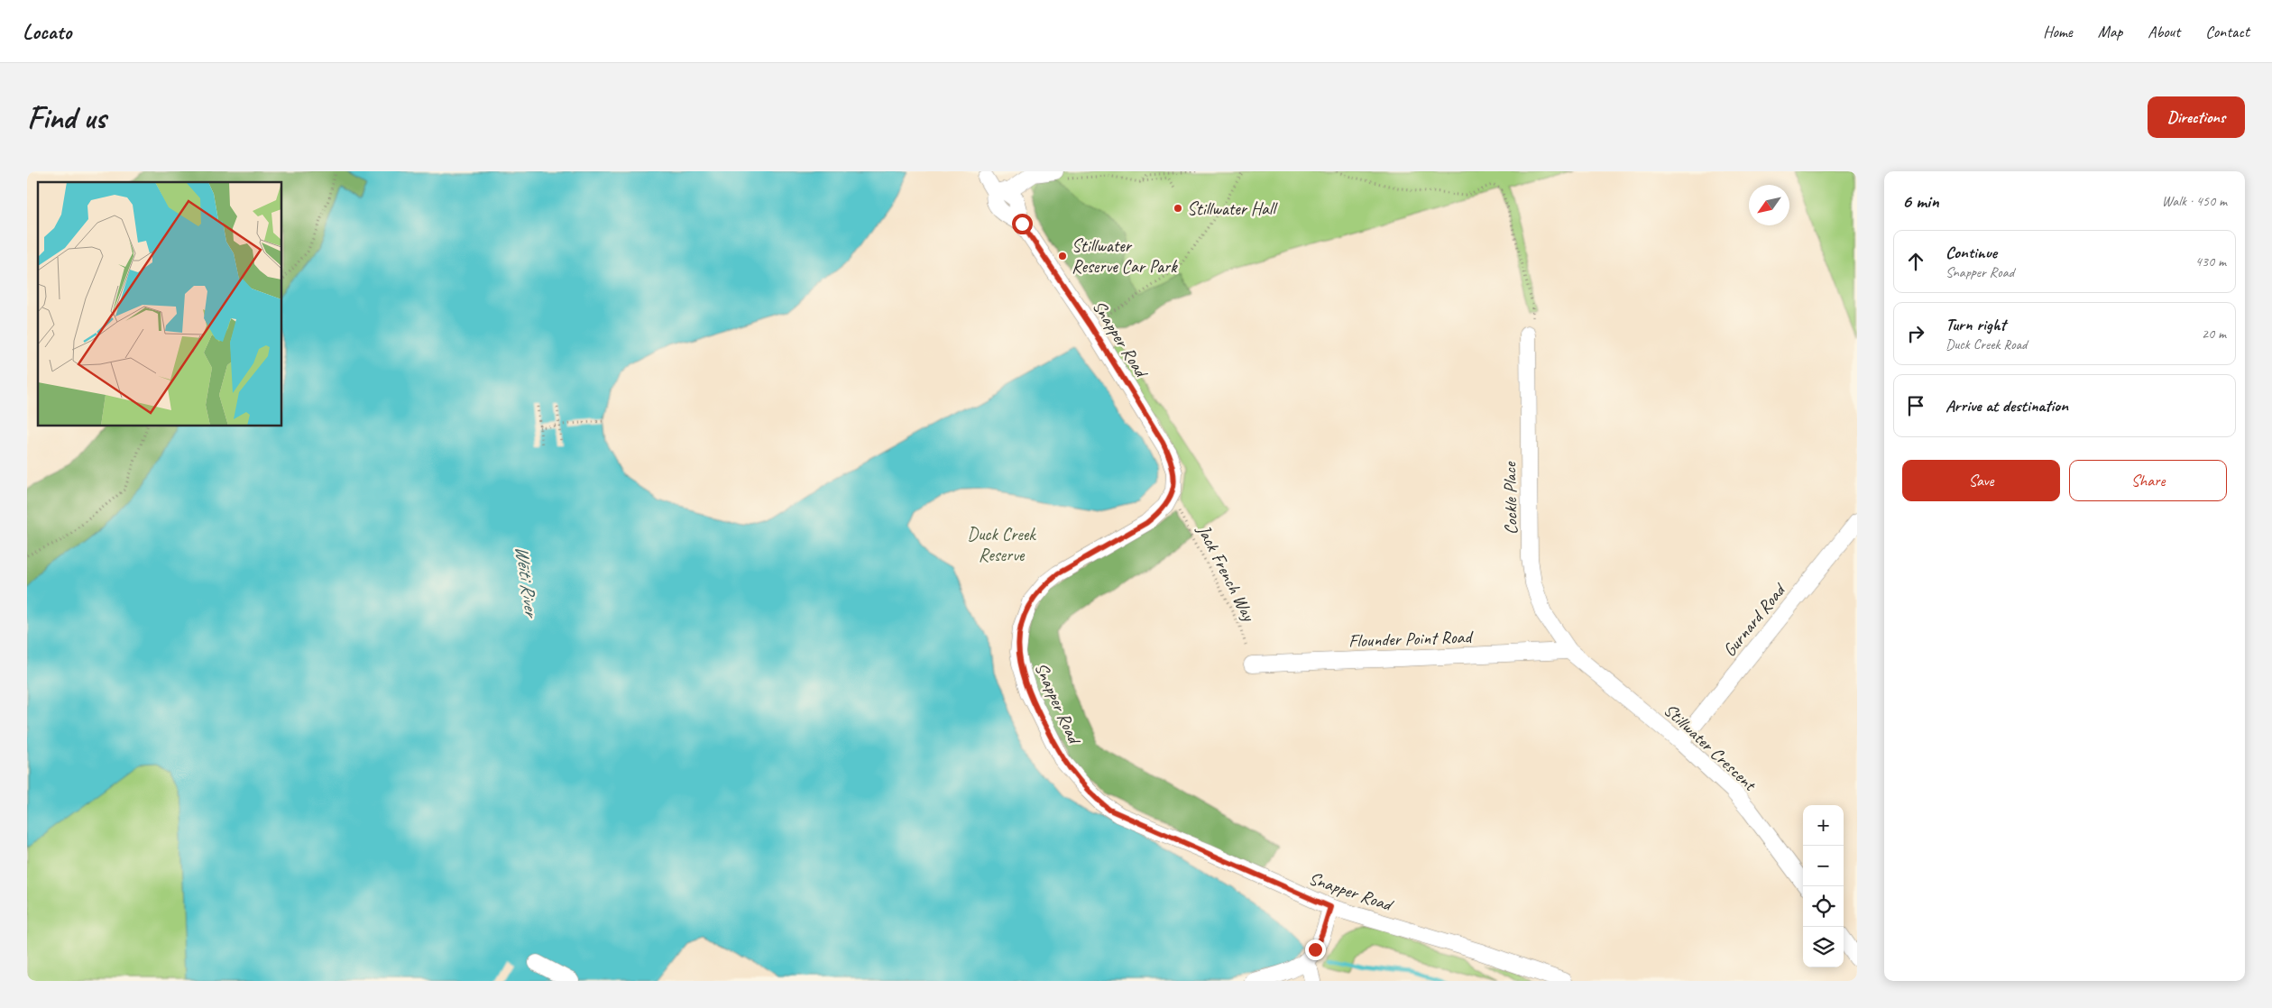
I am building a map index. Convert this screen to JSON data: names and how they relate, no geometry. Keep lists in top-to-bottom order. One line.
{"streets":{"street":["Snapper Road","Cockle Place","Gurnard Road","Flounder Point Road","Stillwater Crescent"],"path":["Jack French Way"]},"crossings":[["Cockle Place","Flounder Point Road"],["Cockle Place","Stillwater Crescent"],["Gurnard Road","Stillwater Crescent"],["Flounder Point Road","Stillwater Crescent"]],"water":["Wēiti River"],"parks":["Duck Creek Reserve"],"places":["Stillwater Hall","Stillwater Reserve Car Park"],"north":"bottom left","page":{"header":"Locato","nav":["Home","Map","About","Contact"],"buttons":["Directions",["Save","Share"]],"title":"Find us","heading":["6 min","Walk · 450 m"],"list":[["Continue","Snapper Road","430 m"],["Turn right","Duck Creek Road","20 m"],"Arrive at destination"],"map_buttons":["+","−"]}}
